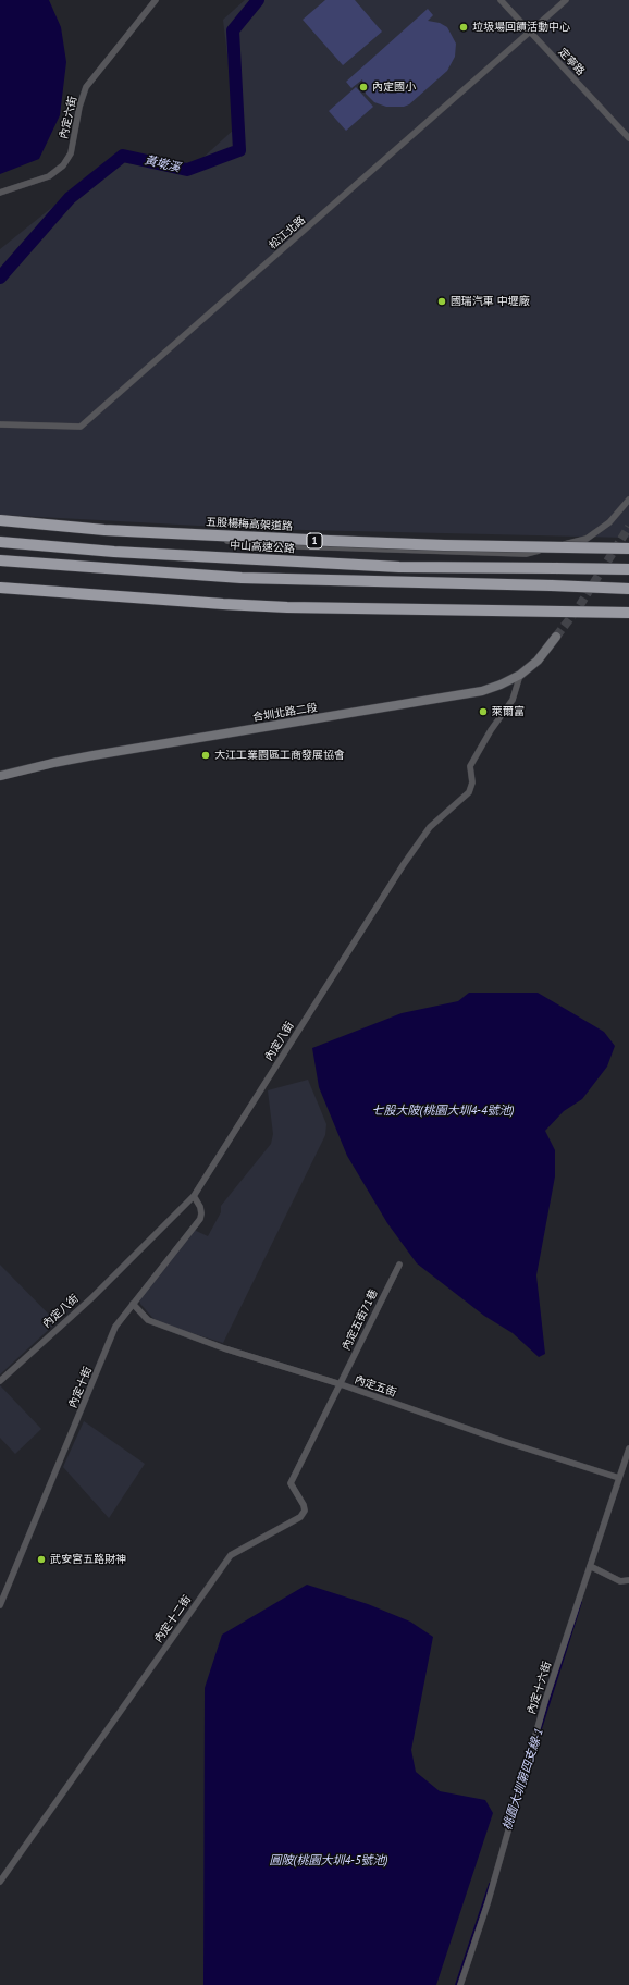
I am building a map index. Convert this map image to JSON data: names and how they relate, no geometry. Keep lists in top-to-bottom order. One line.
{"streets":{"highway":["五股楊梅高架道路","1","中山高速公路"],"street":["定寧路","內定六街","松江北路","合圳北路二段","內定八街","內定五街71巷","內定五街","內定十街","內定十二街","內定十六街"]},"crossings":[["定寧路","松江北路"],["合圳北路二段","內定八街"],["內定八街","內定十街"],["內定五街71巷","內定五街"],["內定五街71巷","內定十二街"],["內定五街","內定十街"],["內定五街","內定十二街"],["內定五街","內定十六街"]],"water":["黃墘溪","七股大陂(桃園大圳4-4號池)","桃園大圳第四支線-1","圓陂(桃園大圳4-5號池)"],"places":["垃圾場回饋活動中心","內定國小","國瑞汽車 中壢廠","萊爾富","大江工業園區工商發展協會","武安宮五路財神"]}
